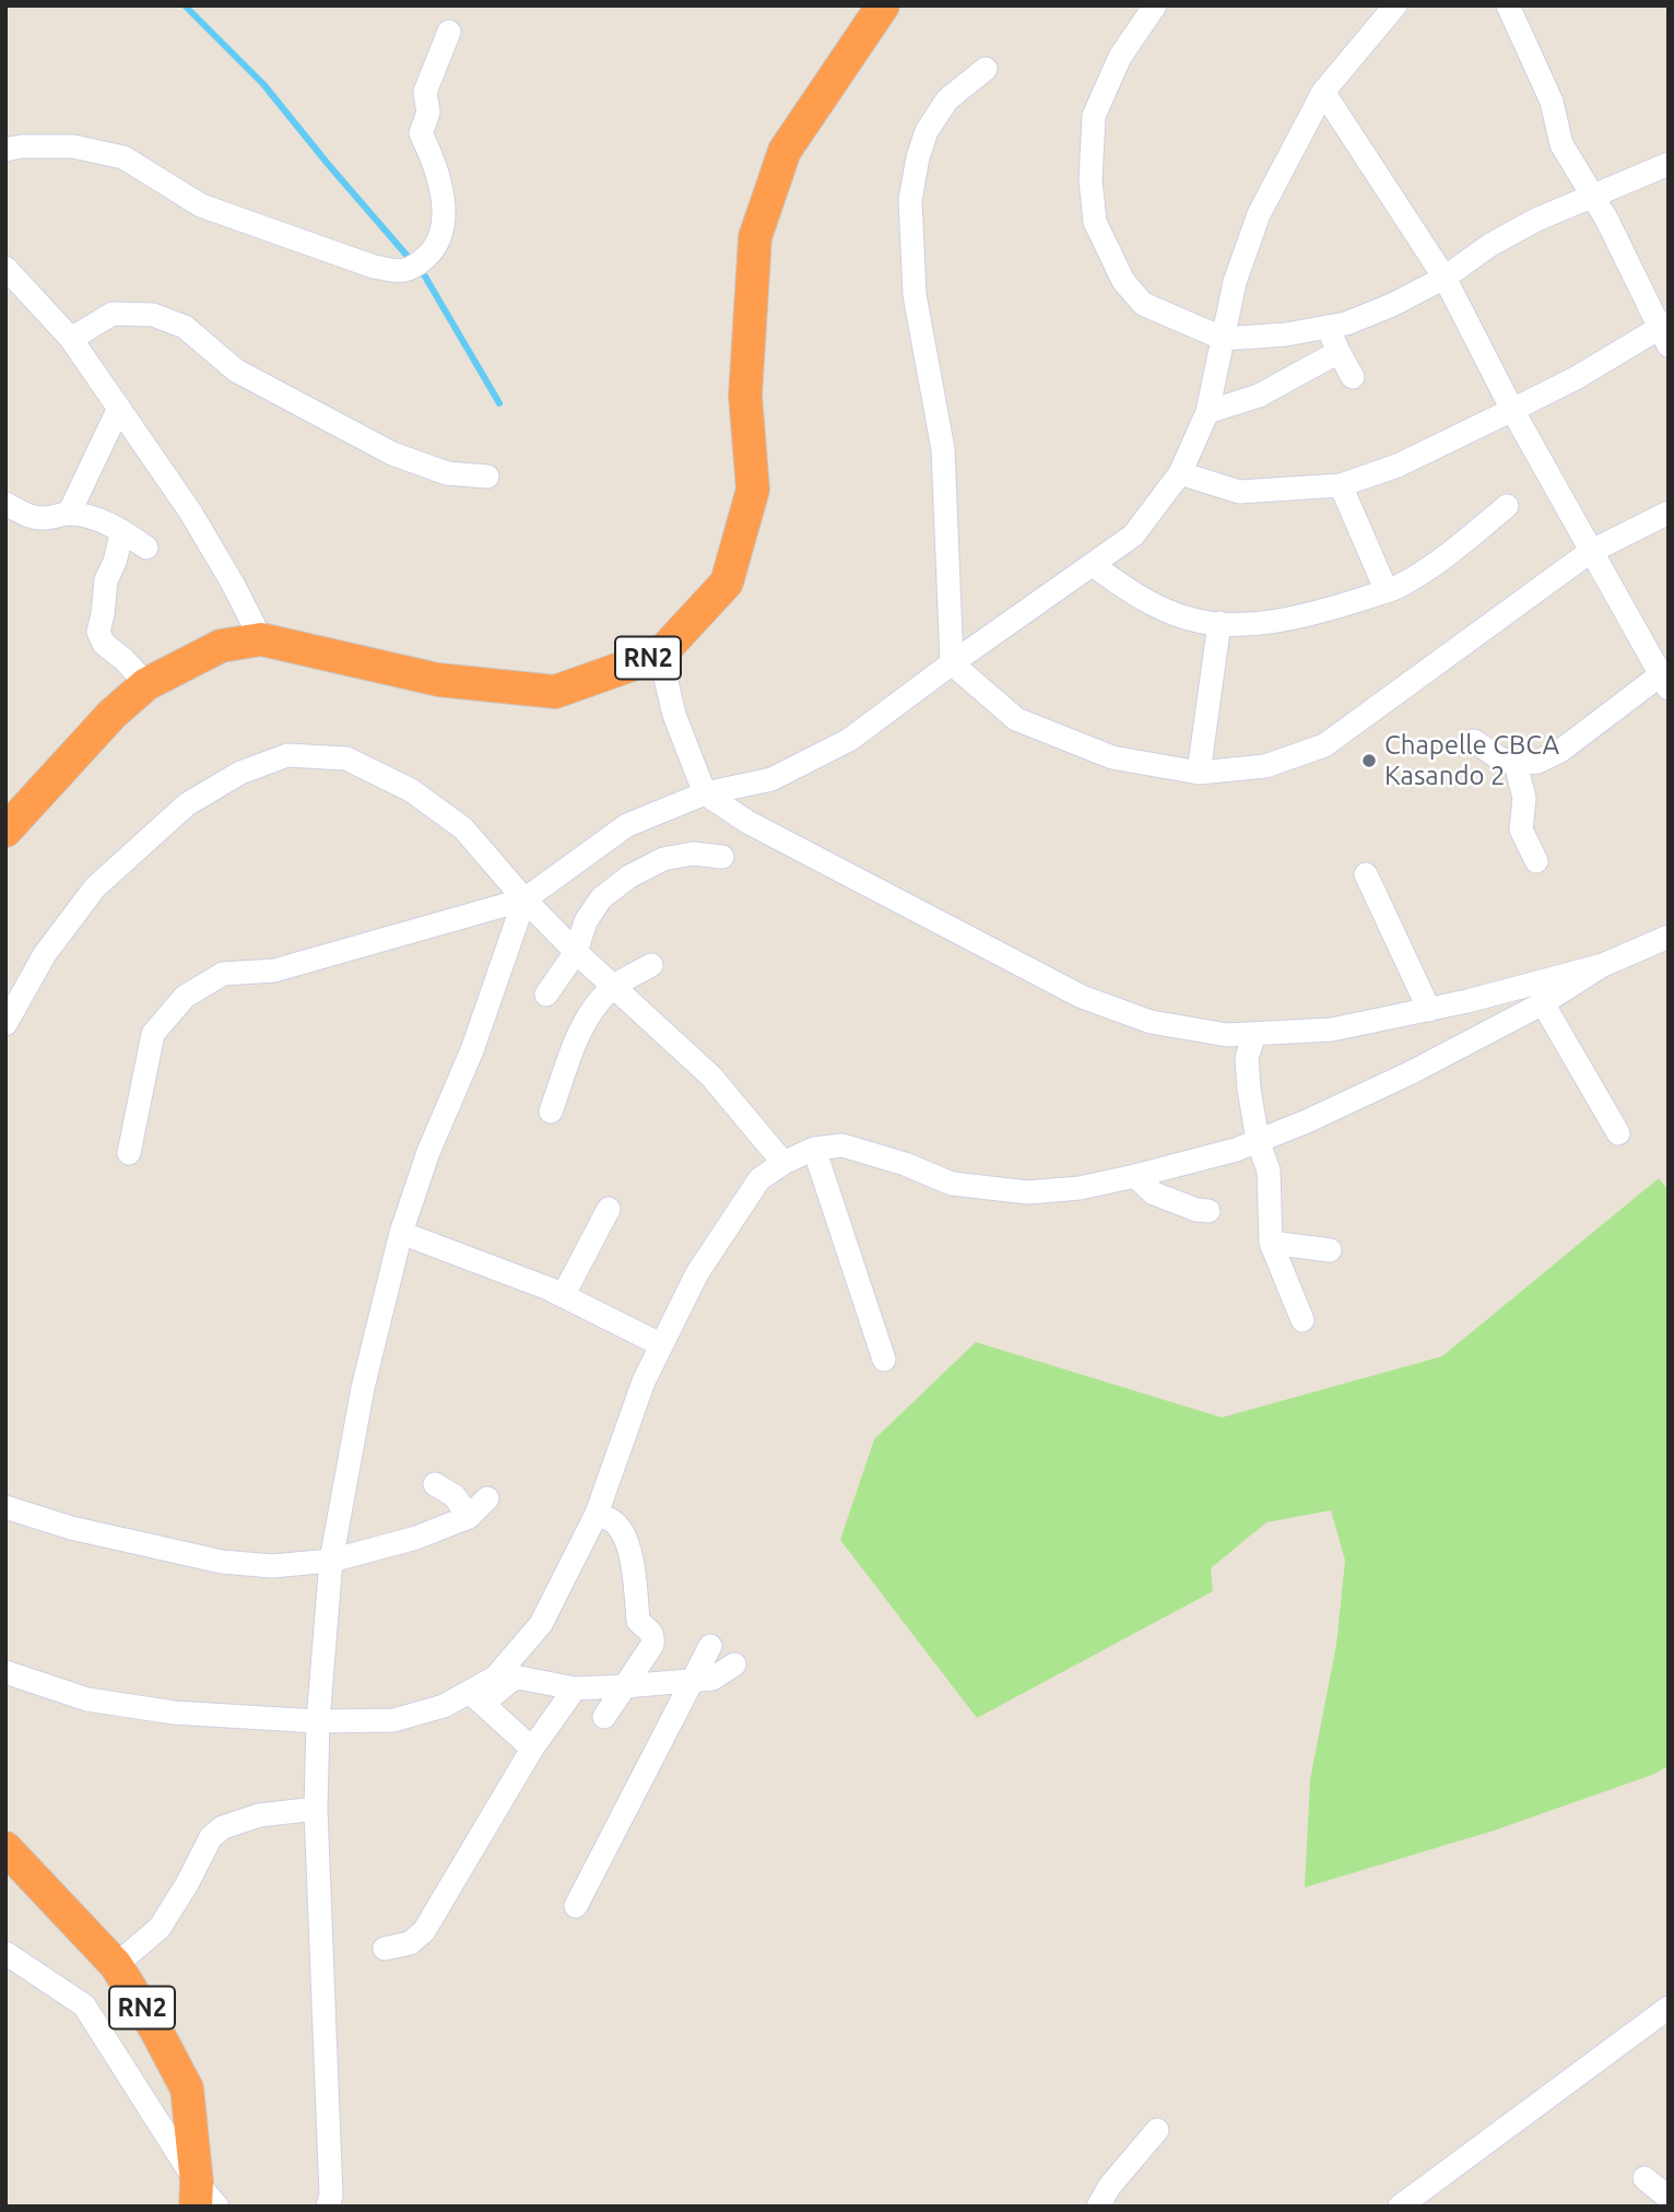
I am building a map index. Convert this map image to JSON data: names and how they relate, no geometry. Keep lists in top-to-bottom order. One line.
{"streets":{"highway":["RN2"]},"places":["Chapelle CBCA Kasando 2"]}
